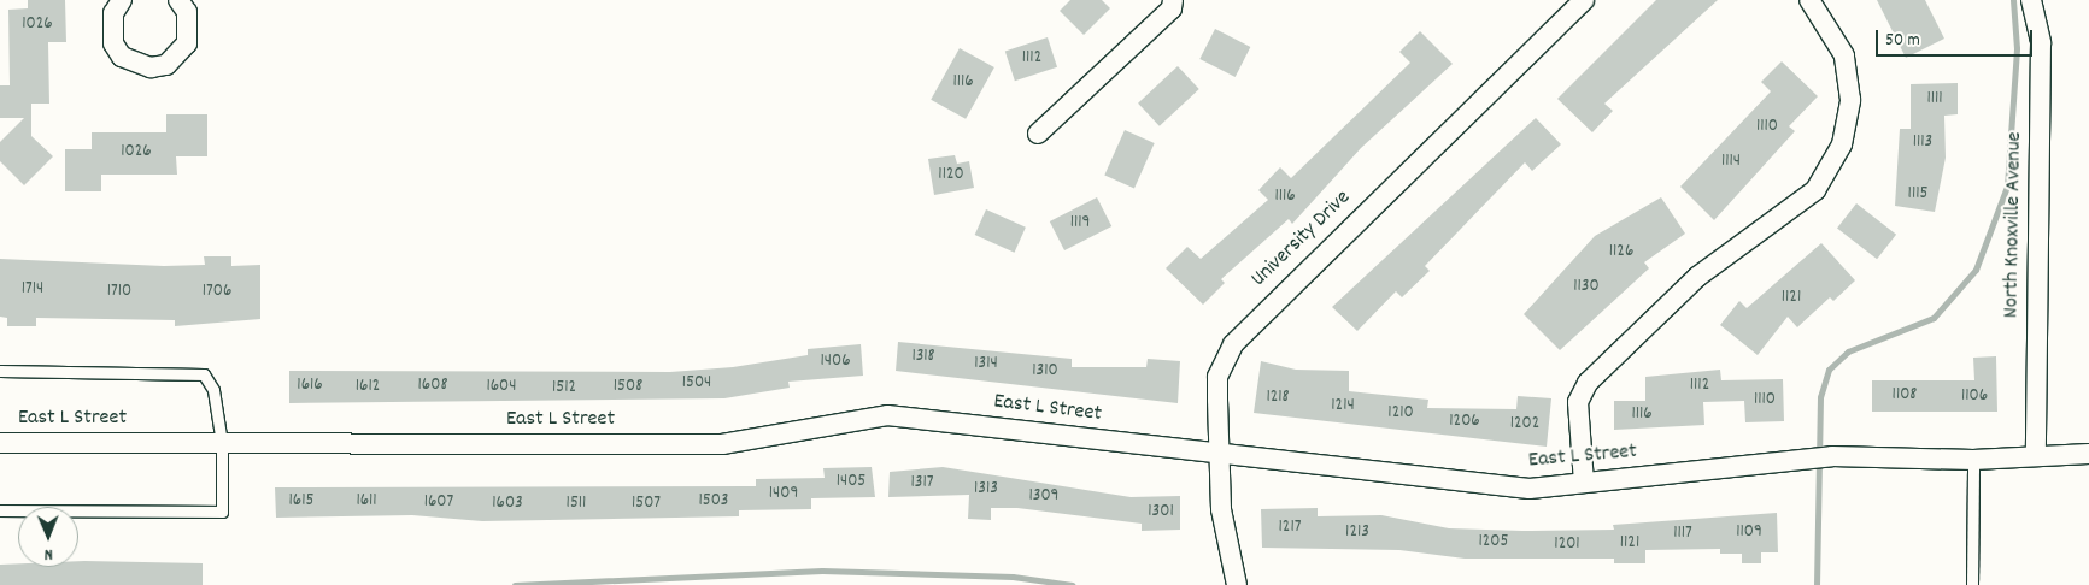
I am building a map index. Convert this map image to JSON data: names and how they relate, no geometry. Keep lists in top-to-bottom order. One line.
{"streets":{"street":["North Knoxville Avenue","University Drive","East L Street"]},"crossings":[["North Knoxville Avenue","East L Street"],["University Drive","East L Street"]],"house_numbers":["1026","1112","1116","1111","1110","1113","1026","1114","1120","1115","1116","1119","1126","1130","1714","1710","1706","1121","1318","1406","1314","1310","1504","1616","1608","1112","1612","1604","1508","1512","1108","1106","1218","1110","1214","1210","1116","1206","1202","1405","1317","1313","1409","1309","1615","1611","1503","1607","1603","1511","1507","1301","1217","1213","1109","1117","1205","1121","1201"],"scale_bar":"50 m","north":"bottom"}
